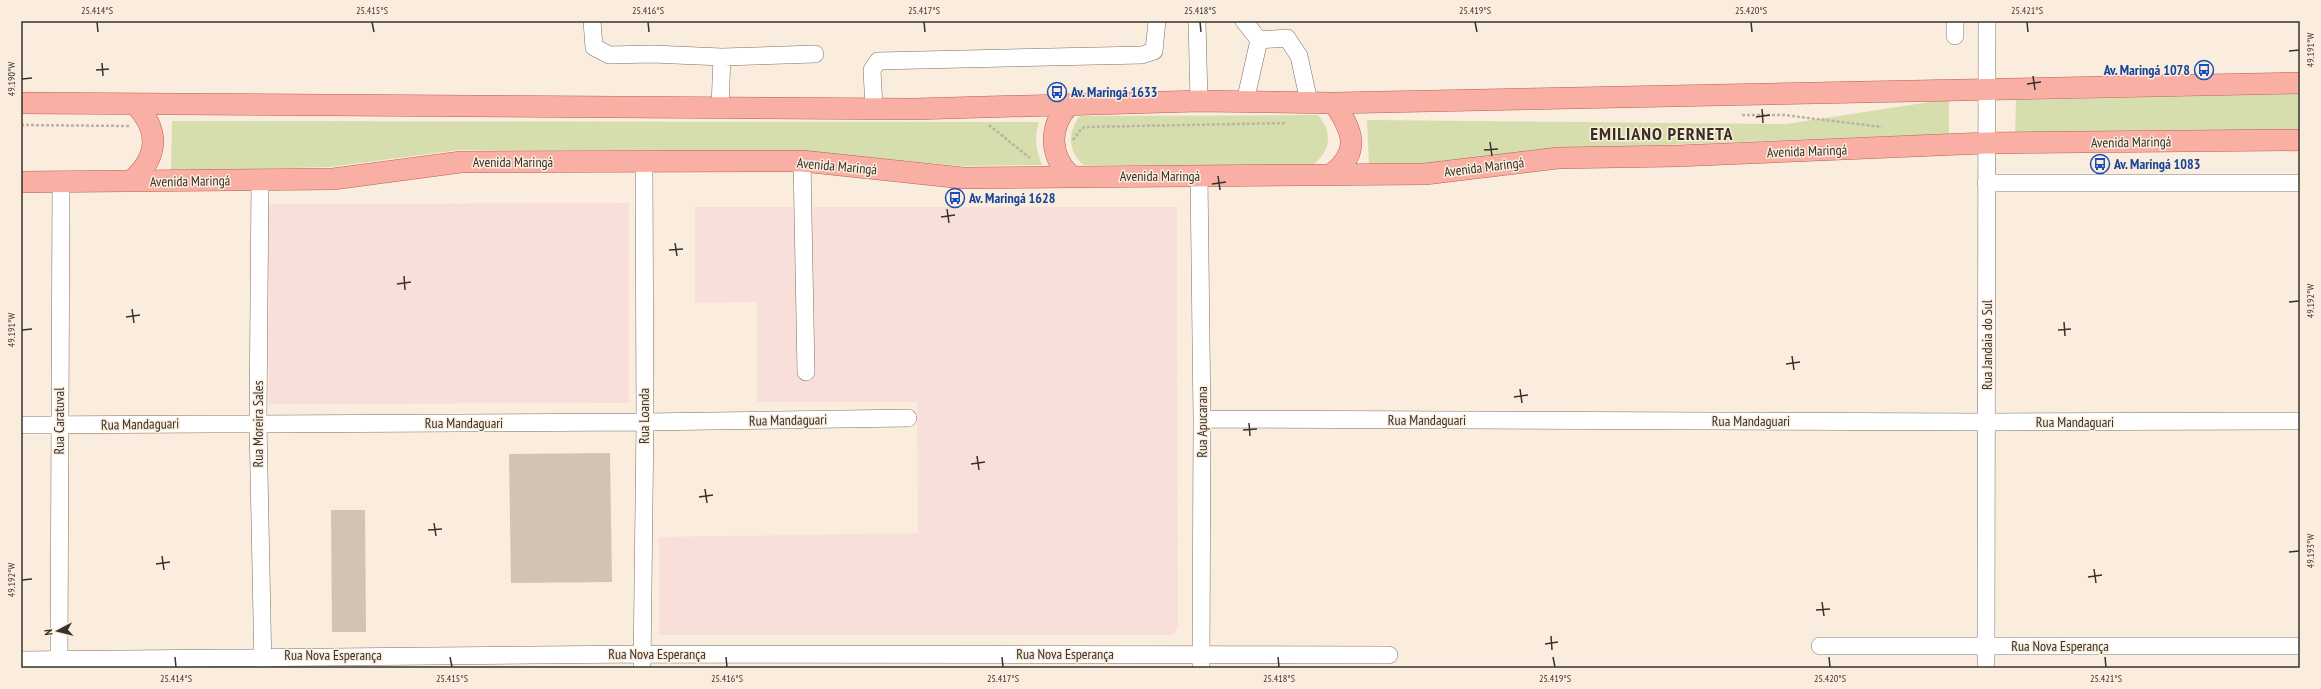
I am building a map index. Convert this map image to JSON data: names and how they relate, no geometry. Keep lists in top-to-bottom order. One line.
{"streets":{"main road":["Avenida Maringá"],"street":["Rua Jandaia do Sul","Rua Loanda","Rua Mandaguari","Rua Caratuval","Rua Apucarana","Rua Moreira Sales","Rua Nova Esperança"]},"crossings":[["Avenida Maringá","Rua Jandaia do Sul"],["Avenida Maringá","Rua Loanda"],["Avenida Maringá","Rua Caratuval"],["Avenida Maringá","Rua Apucarana"],["Avenida Maringá","Rua Moreira Sales"],["Rua Jandaia do Sul","Rua Mandaguari"],["Rua Jandaia do Sul","Rua Nova Esperança"],["Rua Loanda","Rua Mandaguari"],["Rua Loanda","Rua Nova Esperança"],["Rua Mandaguari","Rua Caratuval"],["Rua Mandaguari","Rua Apucarana"],["Rua Mandaguari","Rua Moreira Sales"],["Rua Caratuval","Rua Nova Esperança"],["Rua Apucarana","Rua Nova Esperança"],["Rua Moreira Sales","Rua Nova Esperança"]],"districts":["EMILIANO PERNETA"],"places":{"bus stop":["Av. Maringá 1078","Av. Maringá 1633","Av. Maringá 1083","Av. Maringá 1628"]},"north":"left","coordinates":["25.414°S","25.415°S","25.416°S","25.417°S","25.418°S","25.419°S","25.420°S","25.421°S","49.191°W","49.190°W","49.192°W","49.193°W"]}
